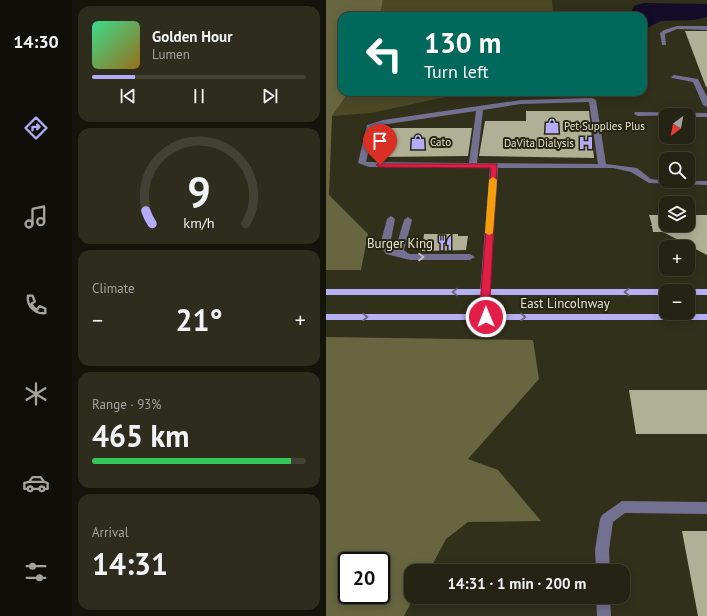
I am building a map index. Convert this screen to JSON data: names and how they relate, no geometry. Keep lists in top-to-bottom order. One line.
{"streets":{"main road":["East Lincolnway"]},"places":{"shop":["Pet Supplies Plus","Cato"],"hospital":["DaVita Dialysis"],"restaurant":["Burger King"]},"north":"bottom left","page":{"tabs":"14:30","turn":["130 m","Turn left"],"song":["Golden Hour","Lumen"],"map_buttons":["+","−"],"tile":["Climate",["Range · 93%","465 km"],["Arrival","14:31"]],"heat":["−","21°","+"],"limit":"20","trip":"14:31 · 1 min · 200 m","gauge":["9","km/h"]}}
